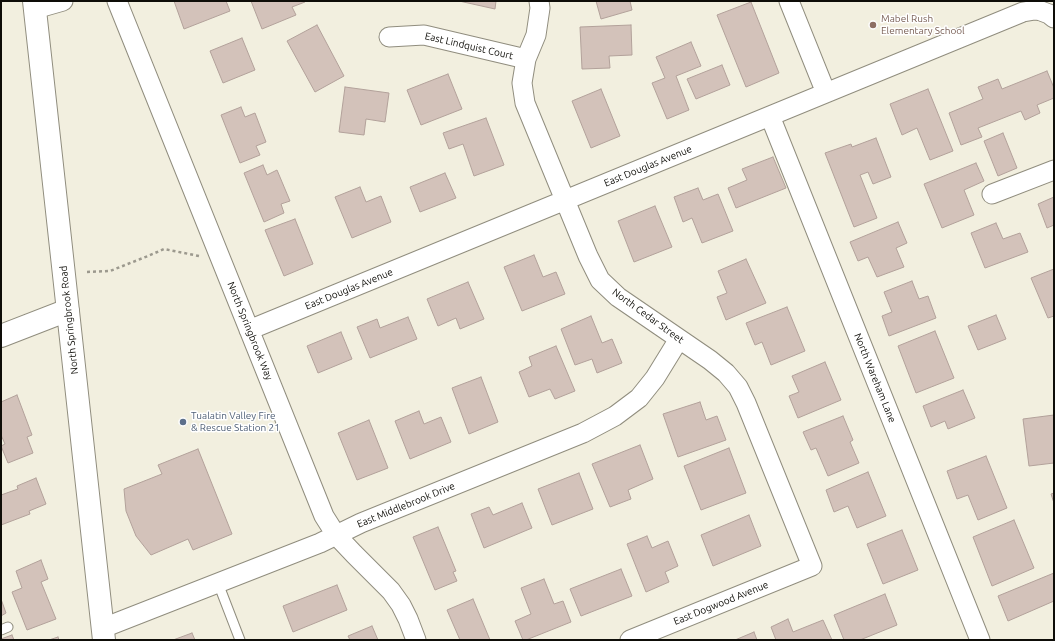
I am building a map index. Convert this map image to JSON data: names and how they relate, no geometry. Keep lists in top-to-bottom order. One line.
{"streets":{"main road":["North Springbrook Road"],"street":["East Lindquist Court","East Douglas Avenue","North Cedar Street","North Springbrook Way","North Wareham Lane","East Middlebrook Drive","East Dogwood Avenue"]},"crossings":[["East Lindquist Court","North Cedar Street"],["East Douglas Avenue","North Cedar Street"],["East Douglas Avenue","North Springbrook Way"],["East Douglas Avenue","North Wareham Lane"],["North Cedar Street","East Middlebrook Drive"],["North Cedar Street","East Dogwood Avenue"],["North Springbrook Road","East Middlebrook Drive"],["North Springbrook Way","East Middlebrook Drive"]],"places":["Mabel Rush Elementary School","Tualatin Valley Fire & Rescue Station 21"]}
